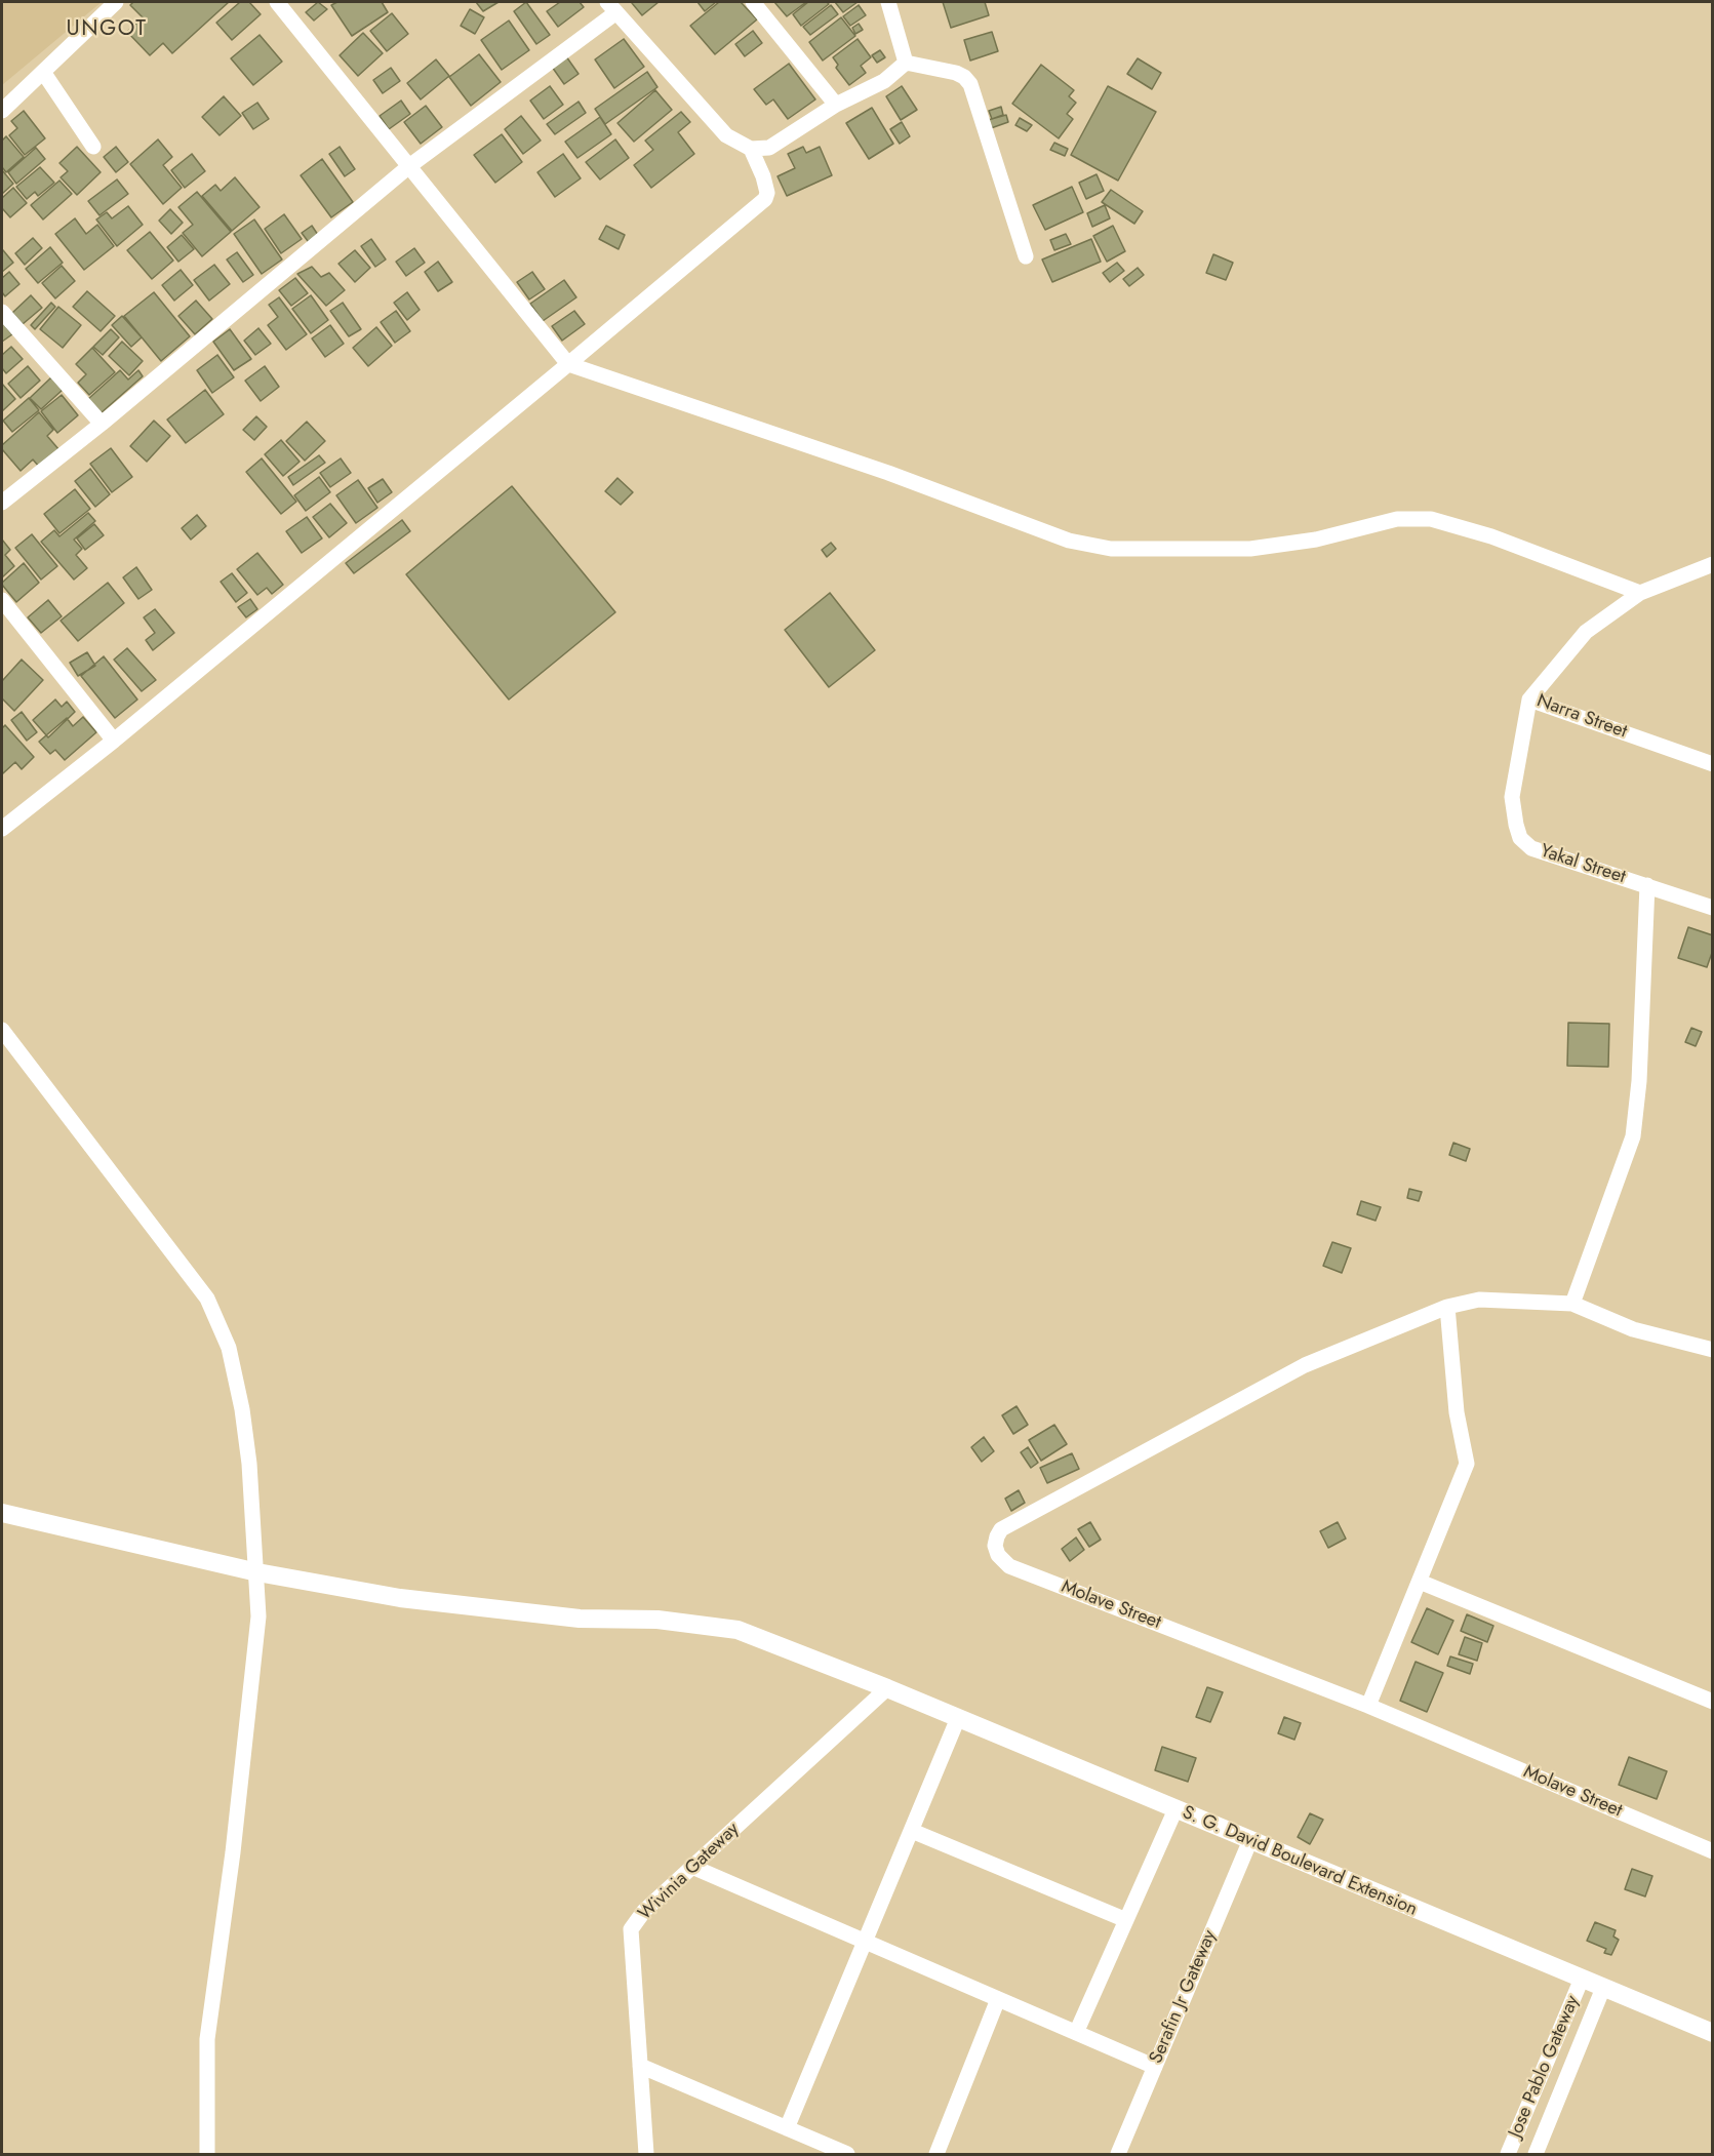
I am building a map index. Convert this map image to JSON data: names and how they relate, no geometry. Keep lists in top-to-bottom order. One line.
{"streets":{"street":["Narra Street","Yakal Street","Molave Street","S. G. David Boulevard Extension","Wivinia Gateway","Serafin Jr Gateway","Jose Pablo Gateway"]},"crossings":[["Narra Street","Yakal Street"],["S. G. David Boulevard Extension","Wivinia Gateway"],["S. G. David Boulevard Extension","Serafin Jr Gateway"],["S. G. David Boulevard Extension","Jose Pablo Gateway"]],"districts":["UNGOT"]}
